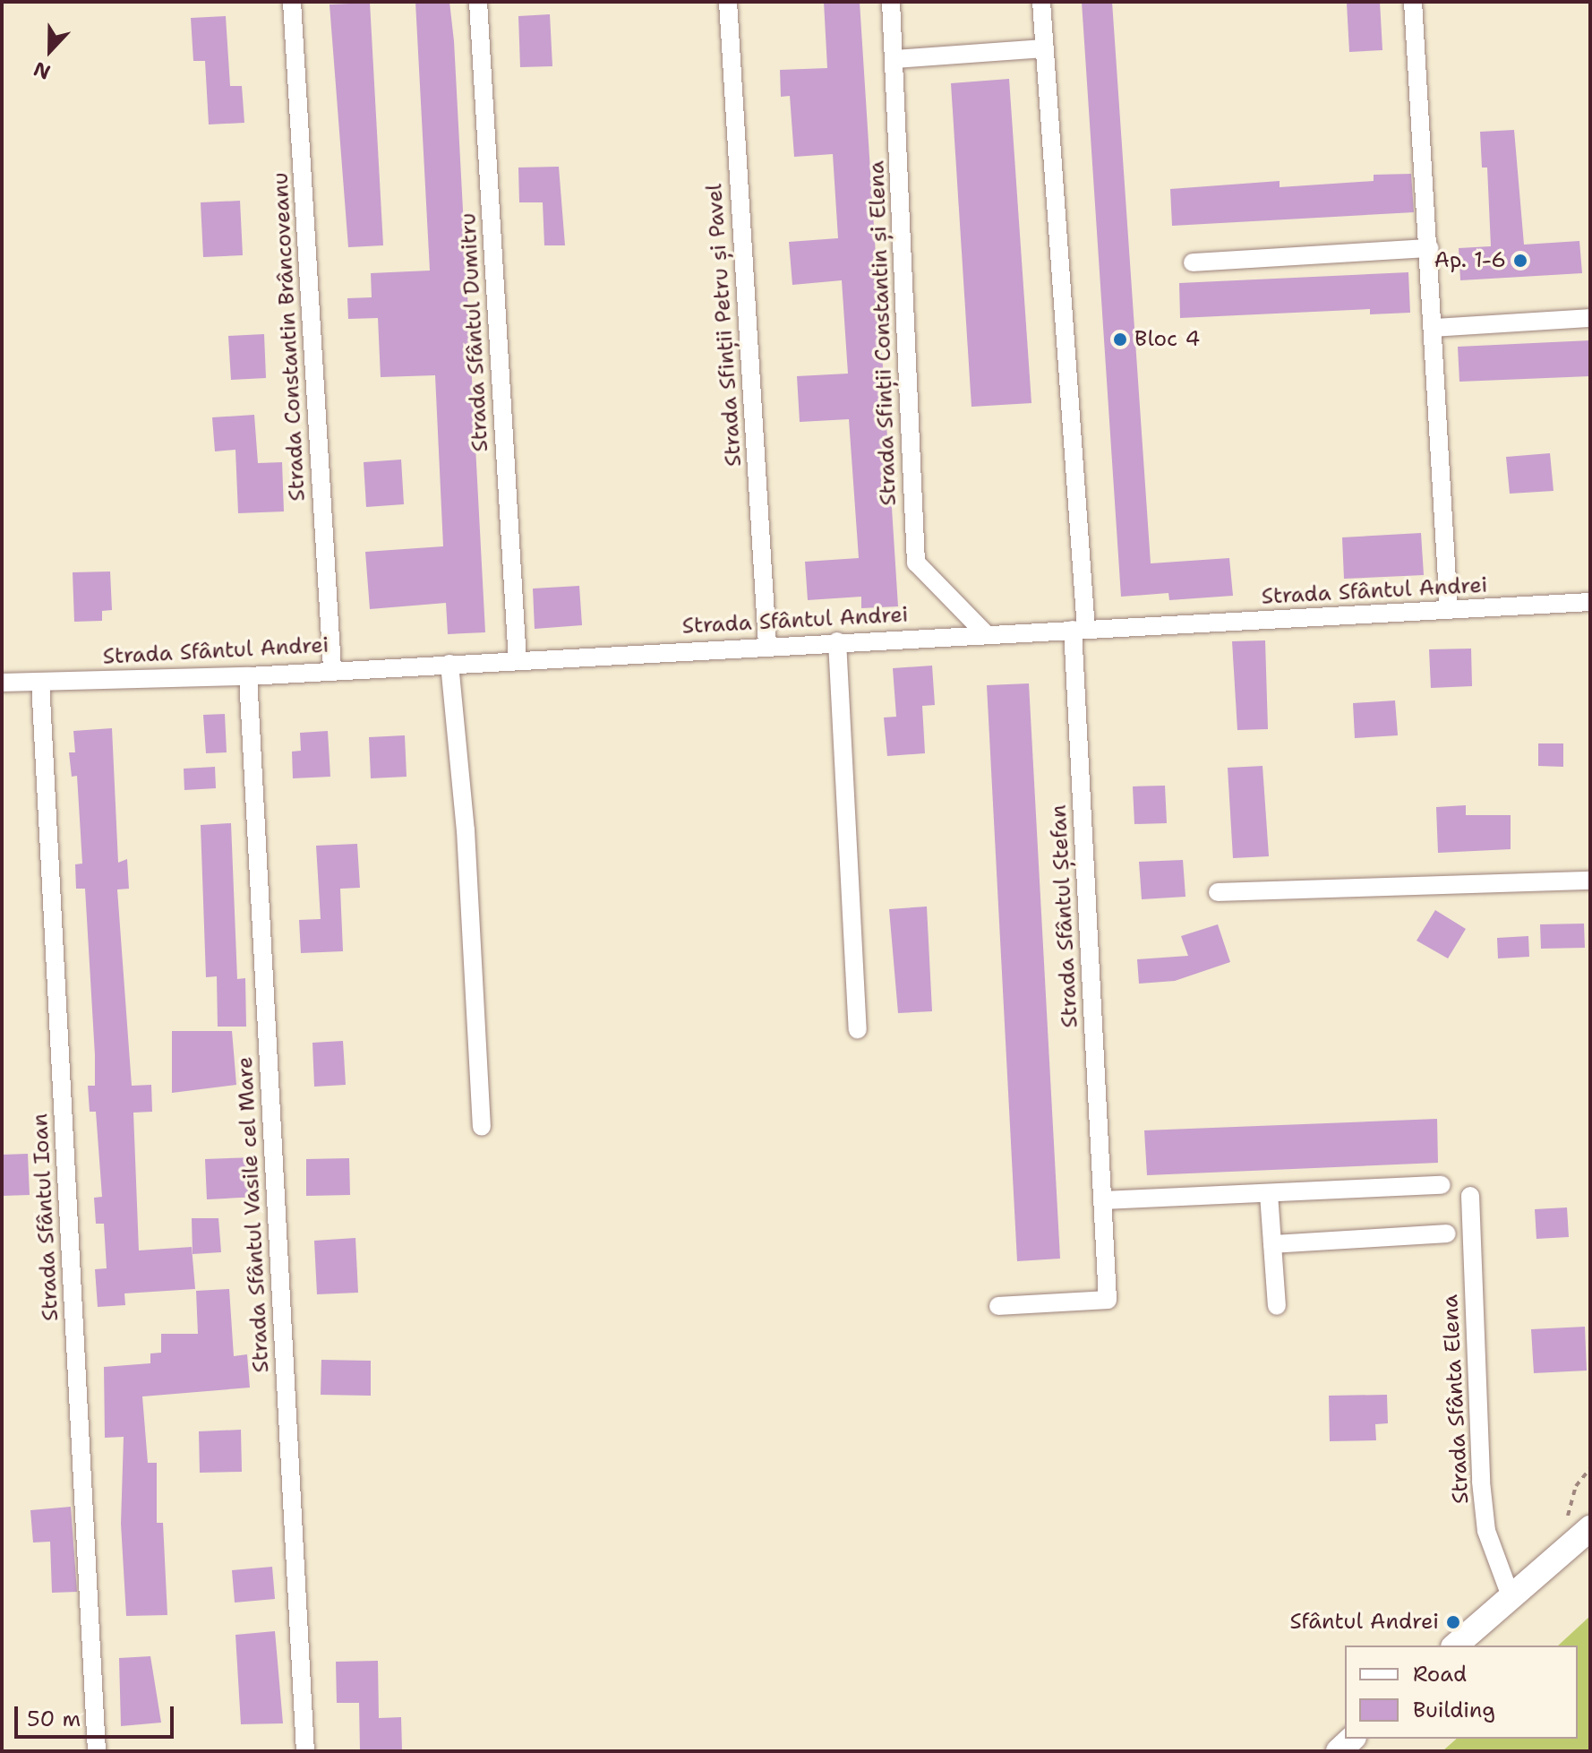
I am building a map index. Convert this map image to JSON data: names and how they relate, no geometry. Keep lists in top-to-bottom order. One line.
{"streets":{"street":["Strada Sfinții Petru și Pavel","Strada Sfântul Dumitru","Strada Sfinții Constantin și Elena","Strada Constantin Brâncoveanu","Strada Sfântul Andrei","Strada Sfântul Ștefan","Strada Sfântul Vasile cel Mare","Strada Sfântul Ioan","Strada Sfânta Elena"]},"crossings":[["Strada Sfinții Petru și Pavel","Strada Sfântul Andrei"],["Strada Sfântul Dumitru","Strada Sfântul Andrei"],["Strada Sfinții Constantin și Elena","Strada Sfântul Andrei"],["Strada Constantin Brâncoveanu","Strada Sfântul Andrei"],["Strada Sfântul Andrei","Strada Sfântul Ștefan"],["Strada Sfântul Andrei","Strada Sfântul Vasile cel Mare"],["Strada Sfântul Andrei","Strada Sfântul Ioan"]],"places":["Ap. 1-6","Bloc 4","Sfântul Andrei"],"legend":["Road","Building"],"scale_bar":"50 m","north":"bottom"}
